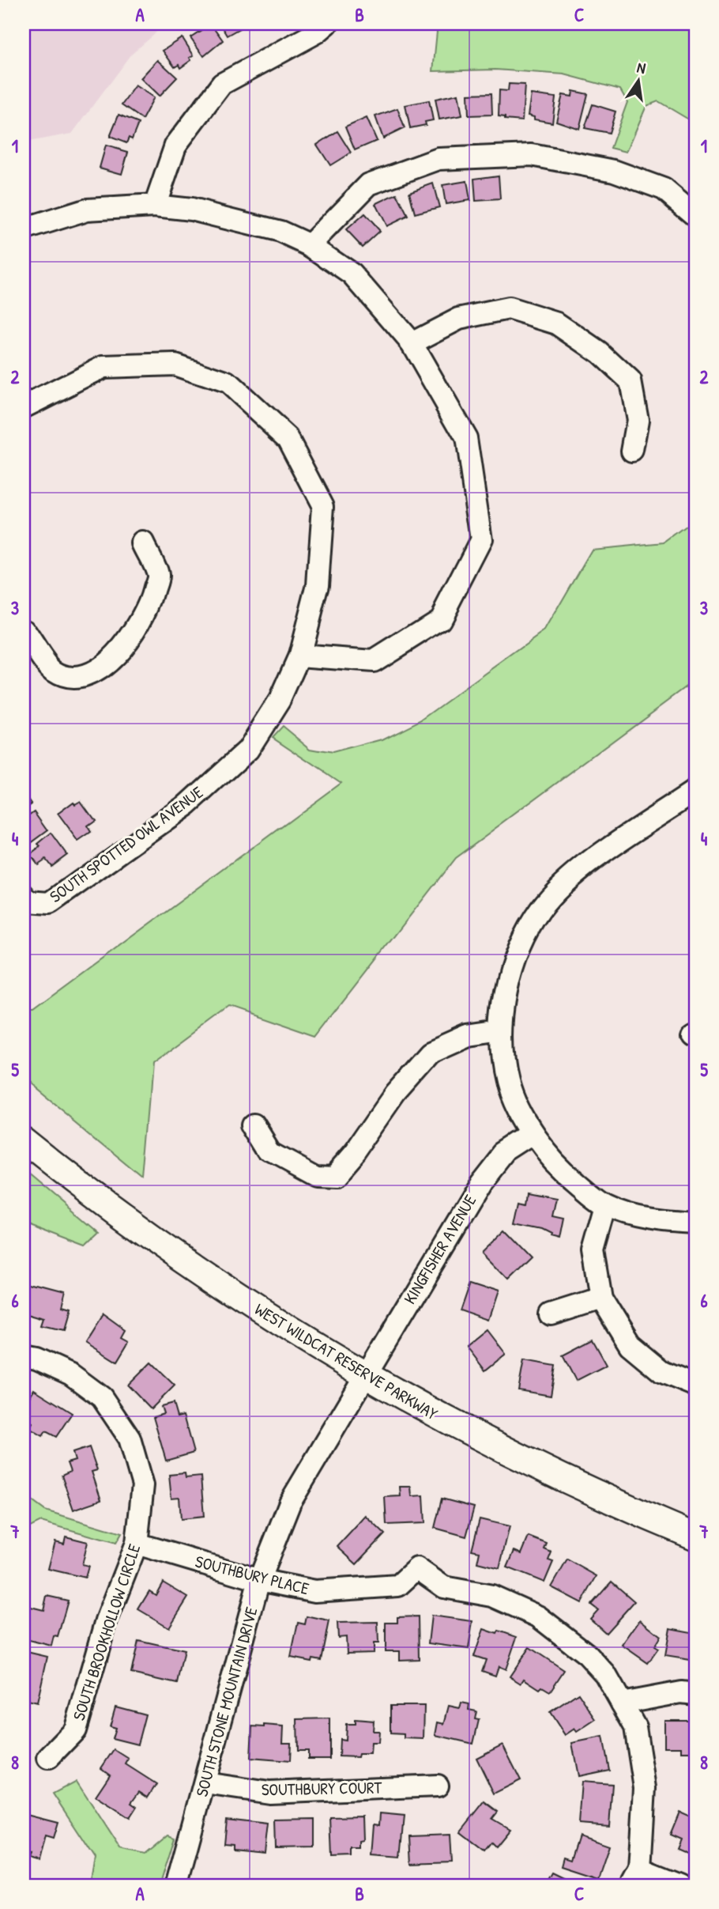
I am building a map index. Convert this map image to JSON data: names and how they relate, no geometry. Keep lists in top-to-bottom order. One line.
{"streets":{"main road":["WEST WILDCAT RESERVE PARKWAY"],"street":["SOUTH SPOTTED OWL AVENUE","KINGFISHER AVENUE","SOUTHBURY PLACE","SOUTH BROOKHOLLOW CIRCLE","SOUTH STONE MOUNTAIN DRIVE","SOUTHBURY COURT"]},"crossings":[["KINGFISHER AVENUE","WEST WILDCAT RESERVE PARKWAY"],["KINGFISHER AVENUE","SOUTH STONE MOUNTAIN DRIVE"],["WEST WILDCAT RESERVE PARKWAY","SOUTH STONE MOUNTAIN DRIVE"],["SOUTHBURY PLACE","SOUTH BROOKHOLLOW CIRCLE"],["SOUTHBURY PLACE","SOUTH STONE MOUNTAIN DRIVE"],["SOUTH STONE MOUNTAIN DRIVE","SOUTHBURY COURT"]],"north":"top","grid":{"columns":["A","B","C"],"rows":["1","2","3","4","5","6","7","8"]}}
